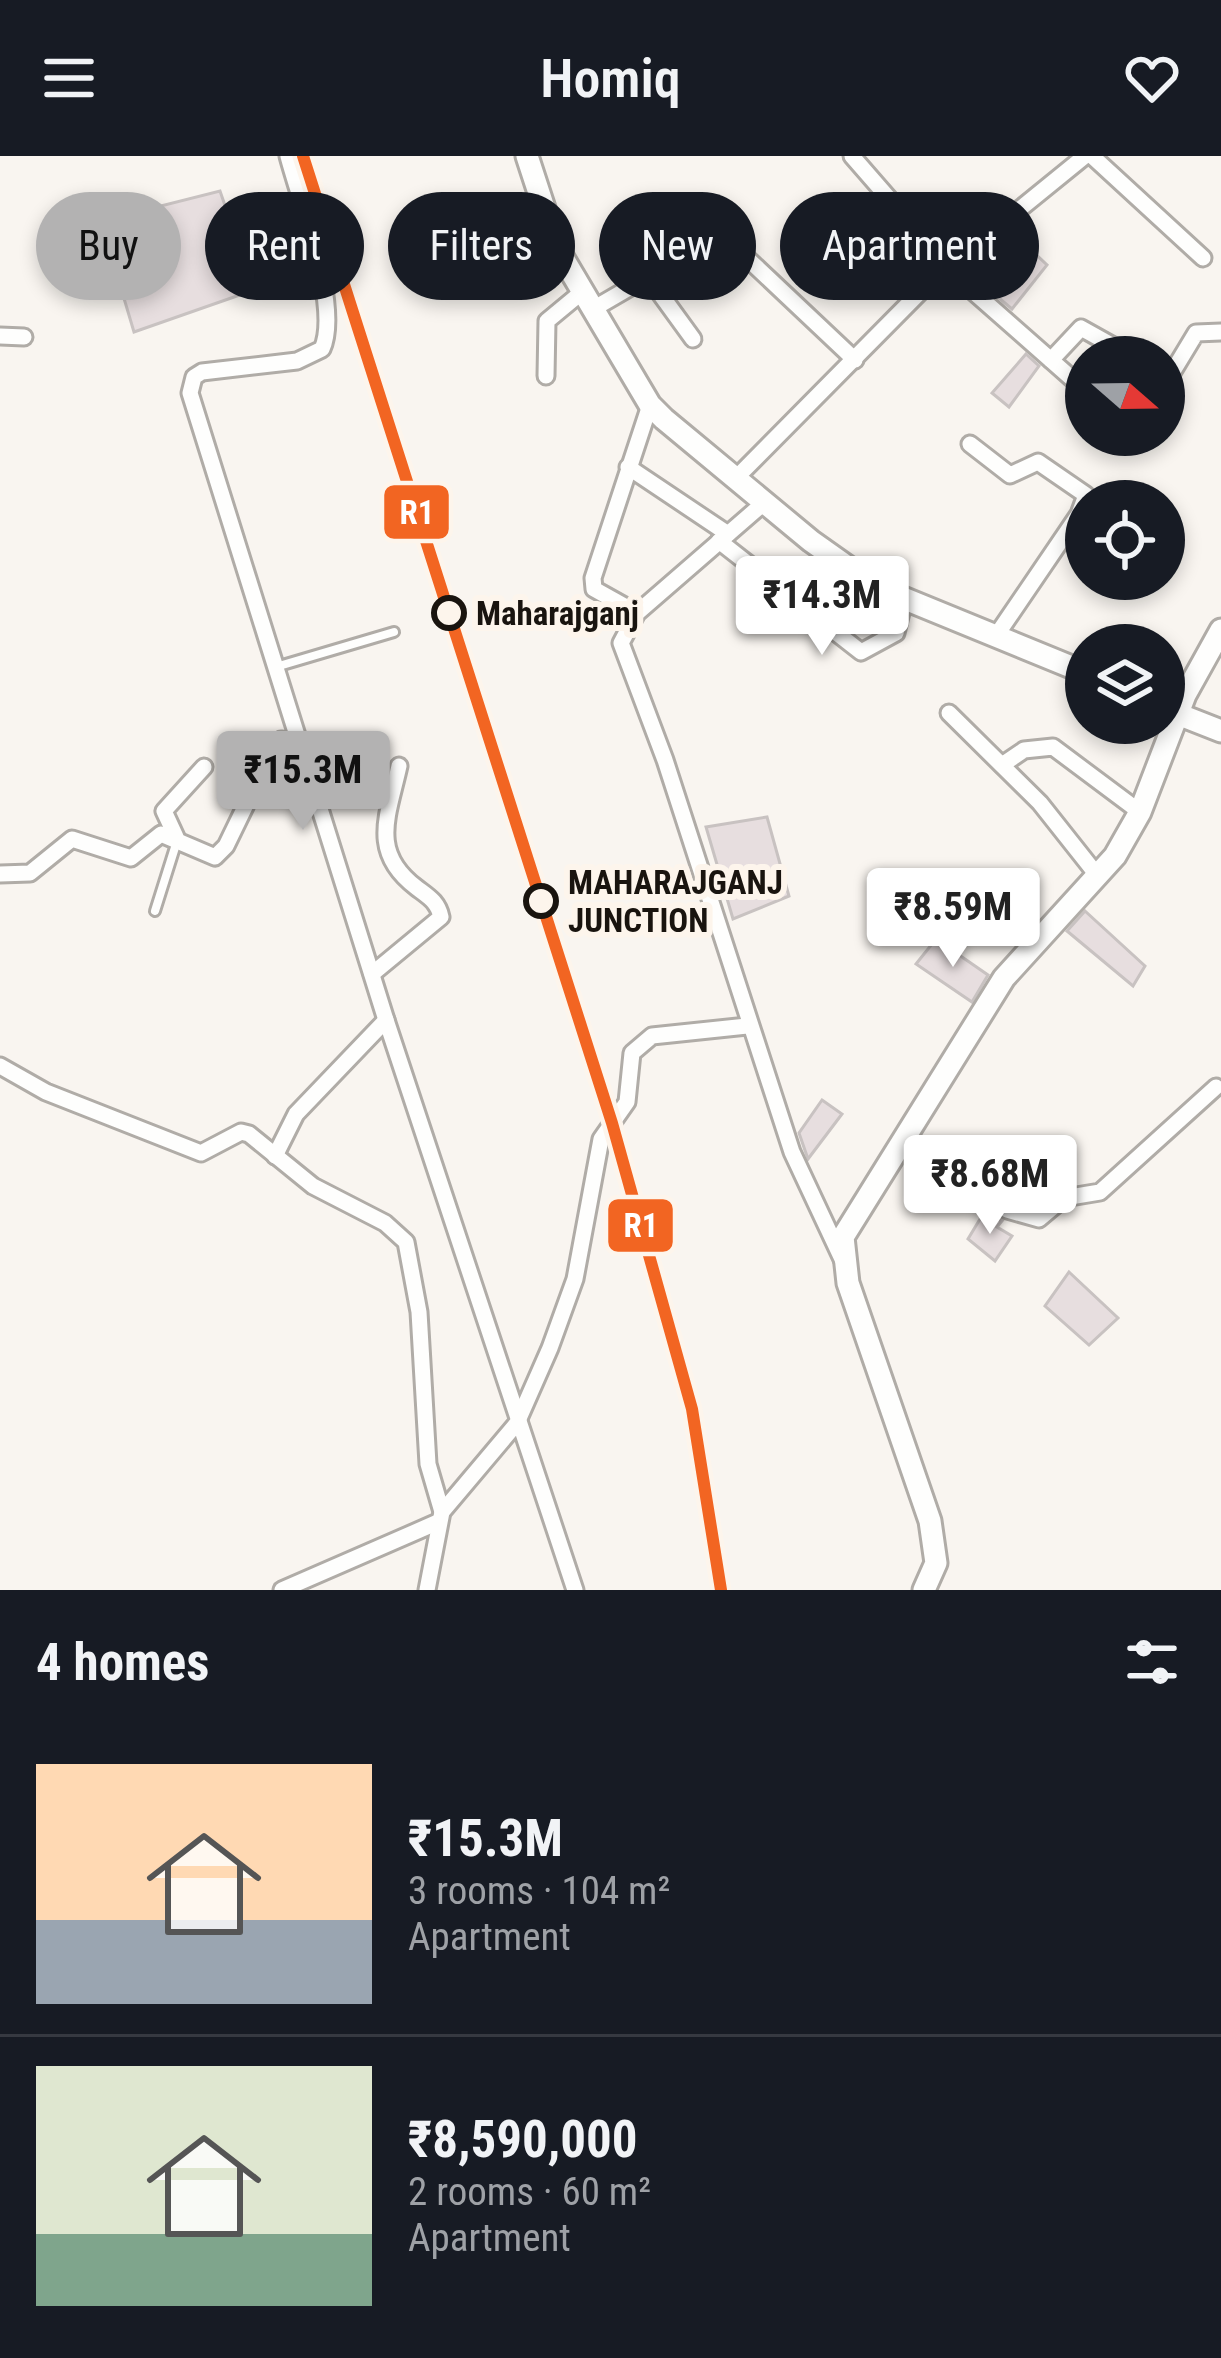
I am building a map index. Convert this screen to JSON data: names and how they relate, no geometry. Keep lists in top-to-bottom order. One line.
{"places":["Maharajganj","MAHARAJGANJ JUNCTION"],"lines":["transit line R1"],"north":"right","page":{"header":"Homiq","chip":["Buy","Rent","Filters","New","Apartment"],"price":["₹14.3M","₹15.3M","₹8.59M","₹8.68M"],"heading":"4 homes","list":[{"name":"₹15.3M","note":"3 rooms · 104 m² · Apartment"},{"name":"₹8,590,000","note":"2 rooms · 60 m² · Apartment"}]}}
